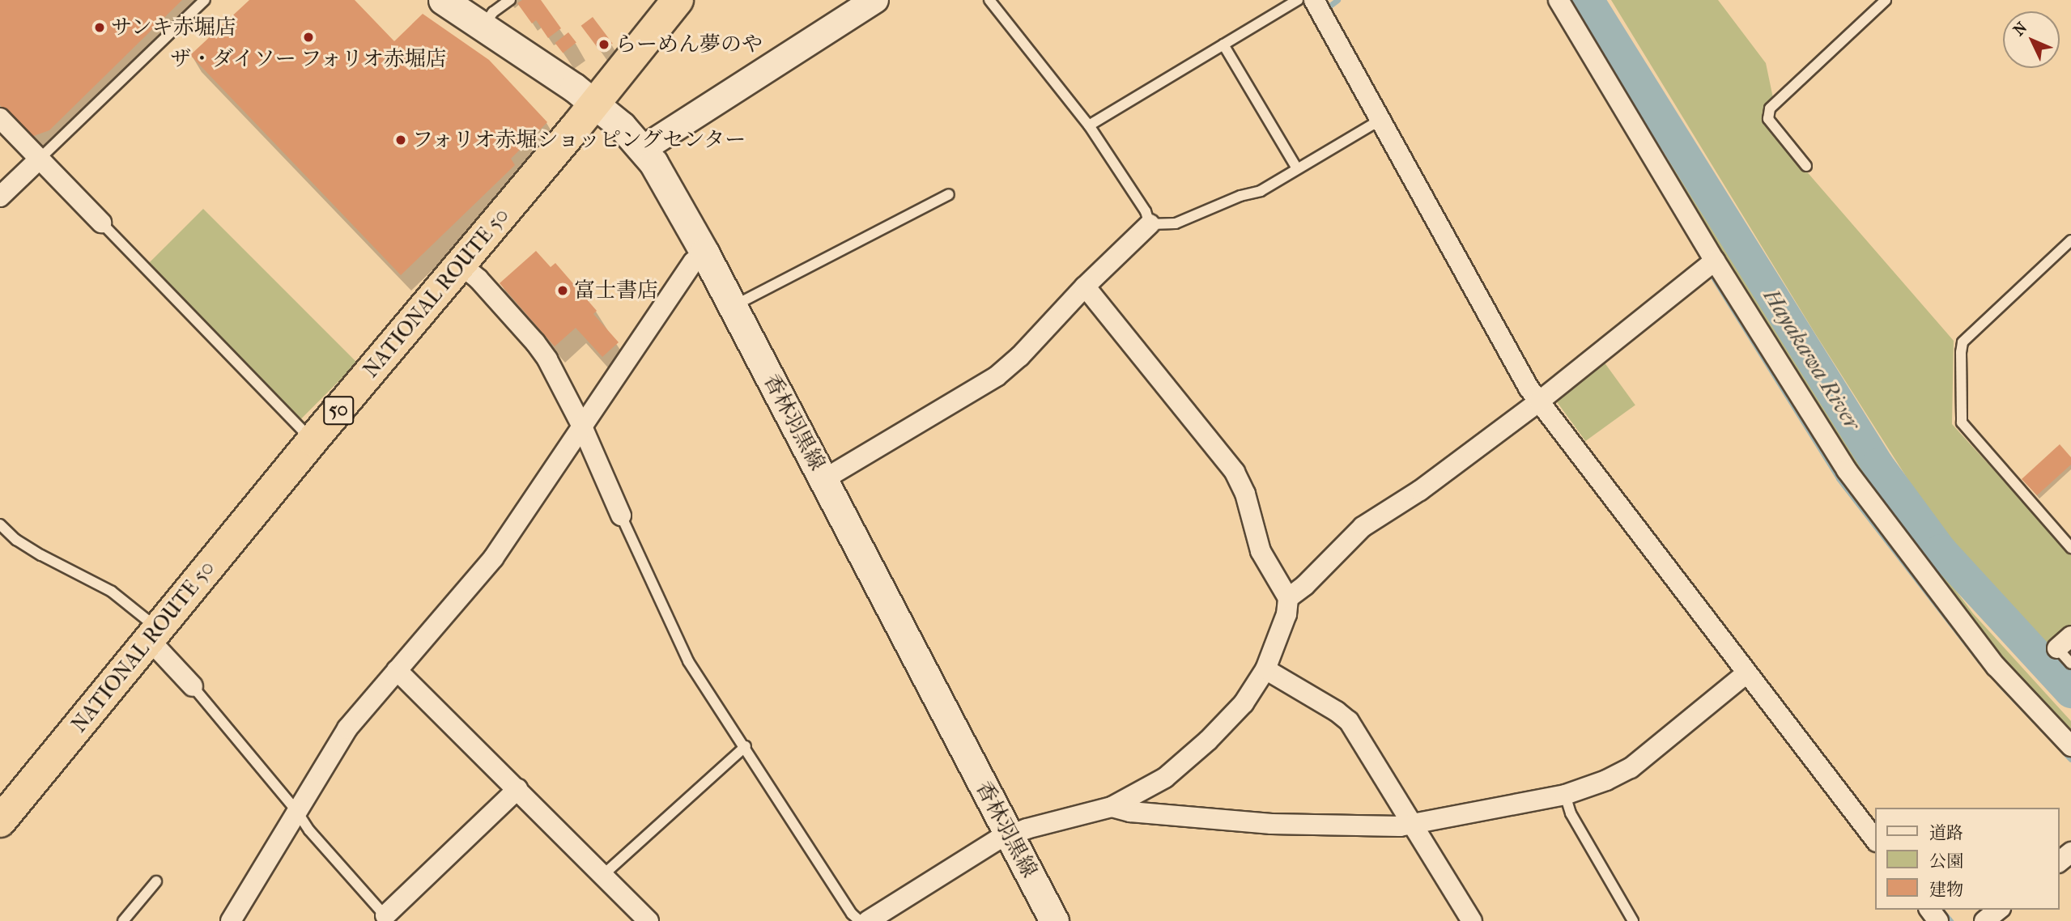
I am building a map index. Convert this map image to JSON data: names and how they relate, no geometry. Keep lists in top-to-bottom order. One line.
{"streets":{"highway":["NATIONAL ROUTE 50","50"],"main road":["香林羽黒線"]},"crossings":[["NATIONAL ROUTE 50","香林羽黒線"]],"water":["Hayakawa River"],"places":["サンキ赤堀店","ザ・ダイソー フォリオ赤堀店","らーめん夢のや","フォリオ赤堀ショッピングセンター","富士書店"],"legend":["道路","公園","建物"],"north":"top left"}
